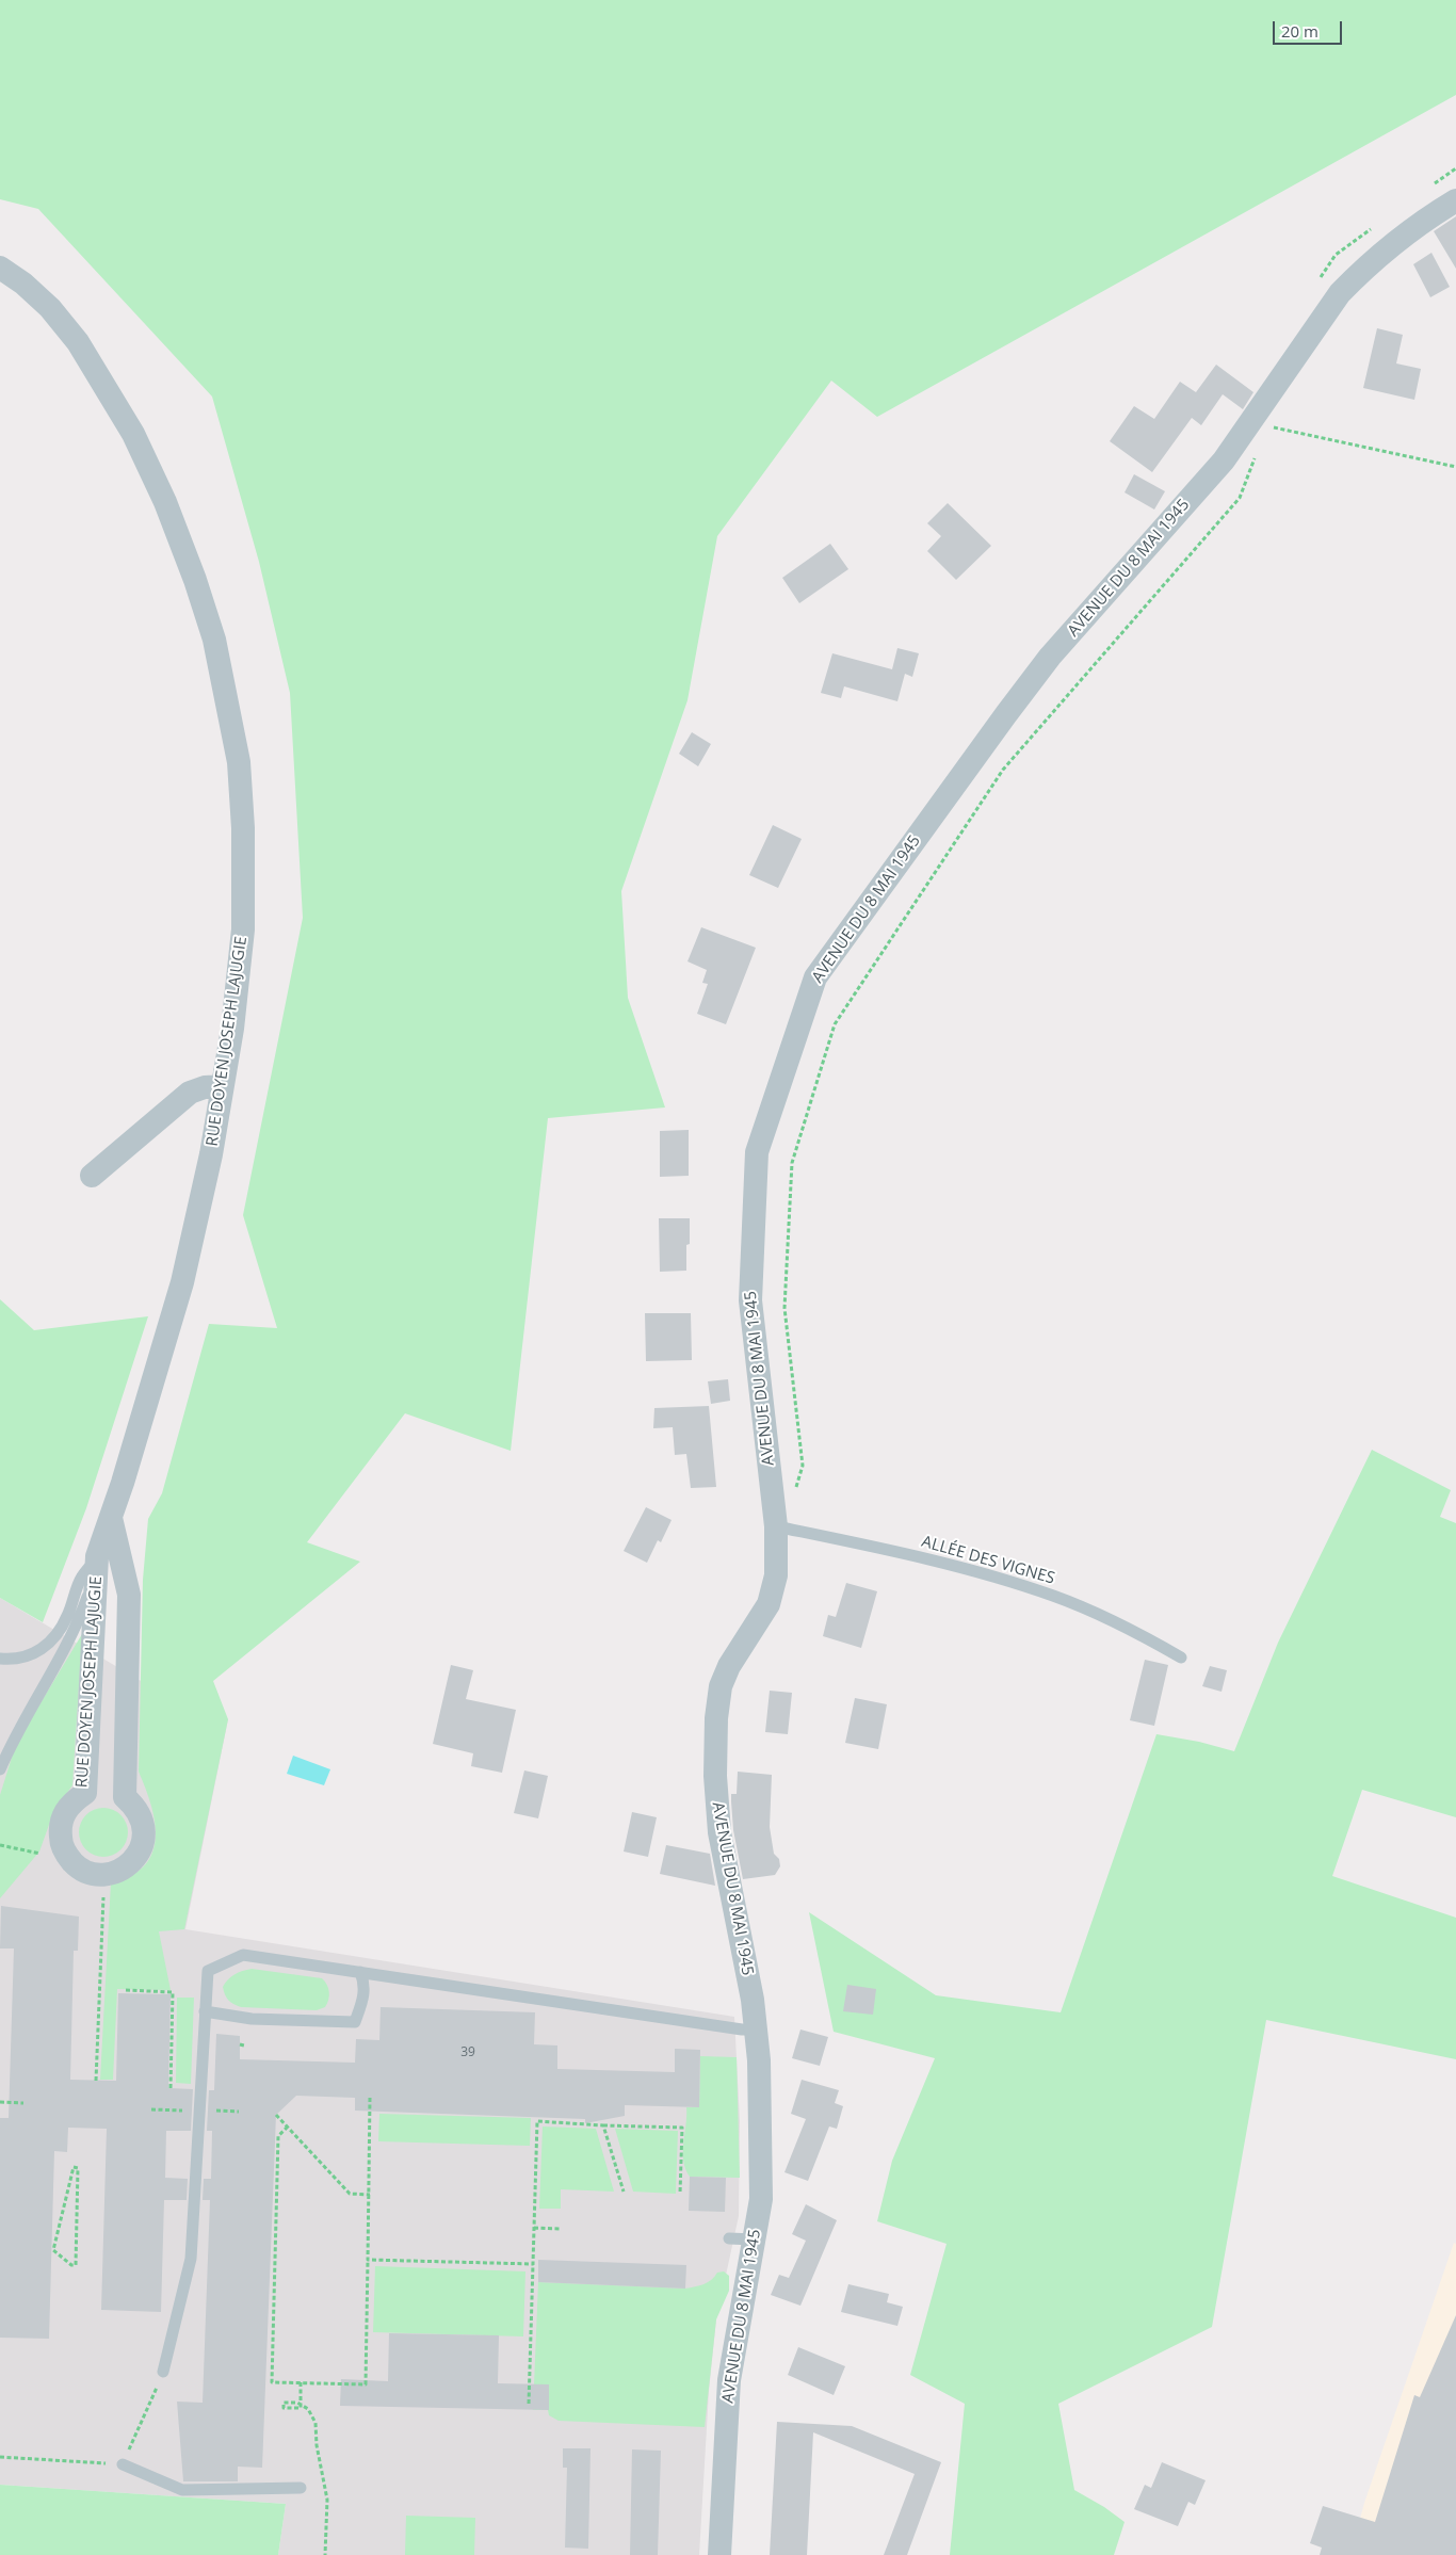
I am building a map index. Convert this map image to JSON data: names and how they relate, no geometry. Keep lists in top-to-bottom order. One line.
{"streets":{"street":["AVENUE DU 8 MAI 1945","RUE DOYEN JOSEPH LAJUGIE"],"lane":["ALLÉE DES VIGNES"]},"crossings":[["AVENUE DU 8 MAI 1945","ALLÉE DES VIGNES"]],"house_numbers":["39"],"scale_bar":"20 m"}
